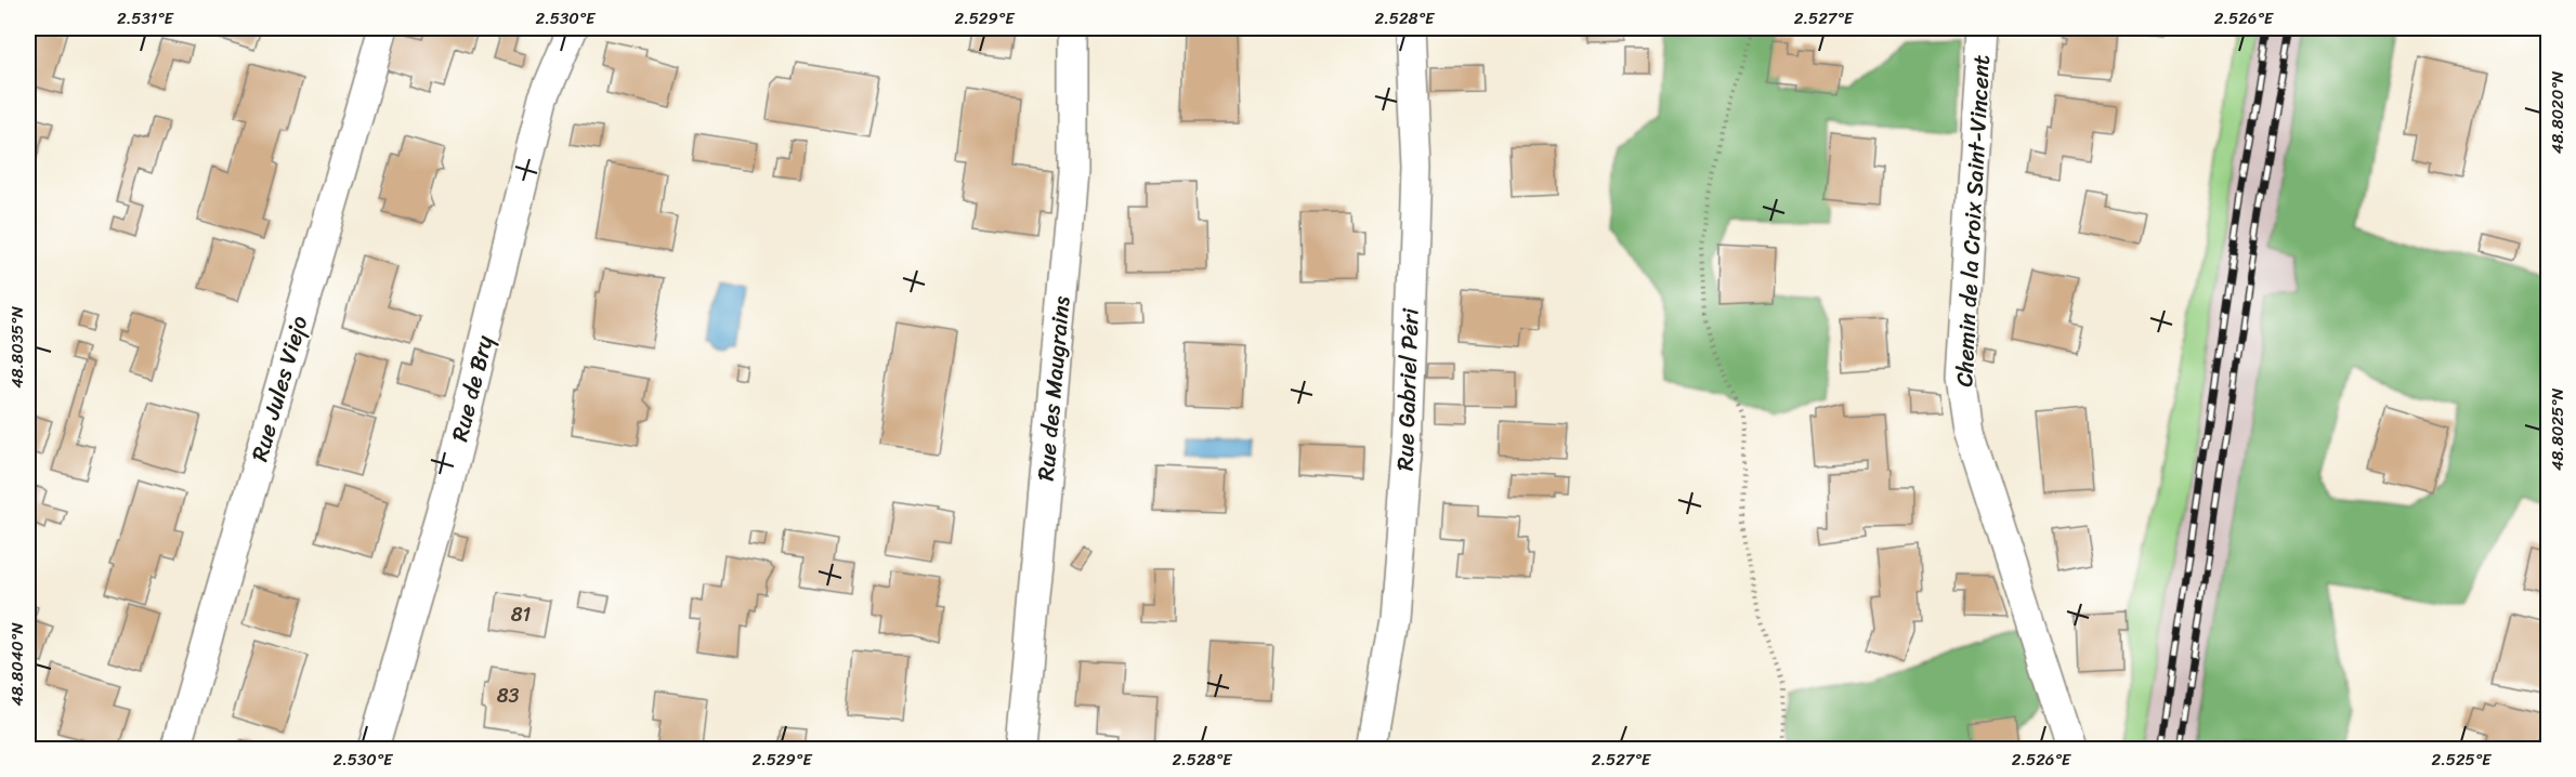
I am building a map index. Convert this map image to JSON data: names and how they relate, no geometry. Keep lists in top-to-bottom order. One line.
{"streets":{"street":["Chemin de la Croix Saint-Vincent","Rue Jules Viejo","Rue de Bry","Rue des Maugrains","Rue Gabriel Péri"]},"house_numbers":["81","83"],"coordinates":["2.531°E","2.530°E","2.529°E","2.528°E","2.527°E","2.526°E","48.8020°N","48.8035°N","48.8025°N","48.8040°N","2.525°E"]}
